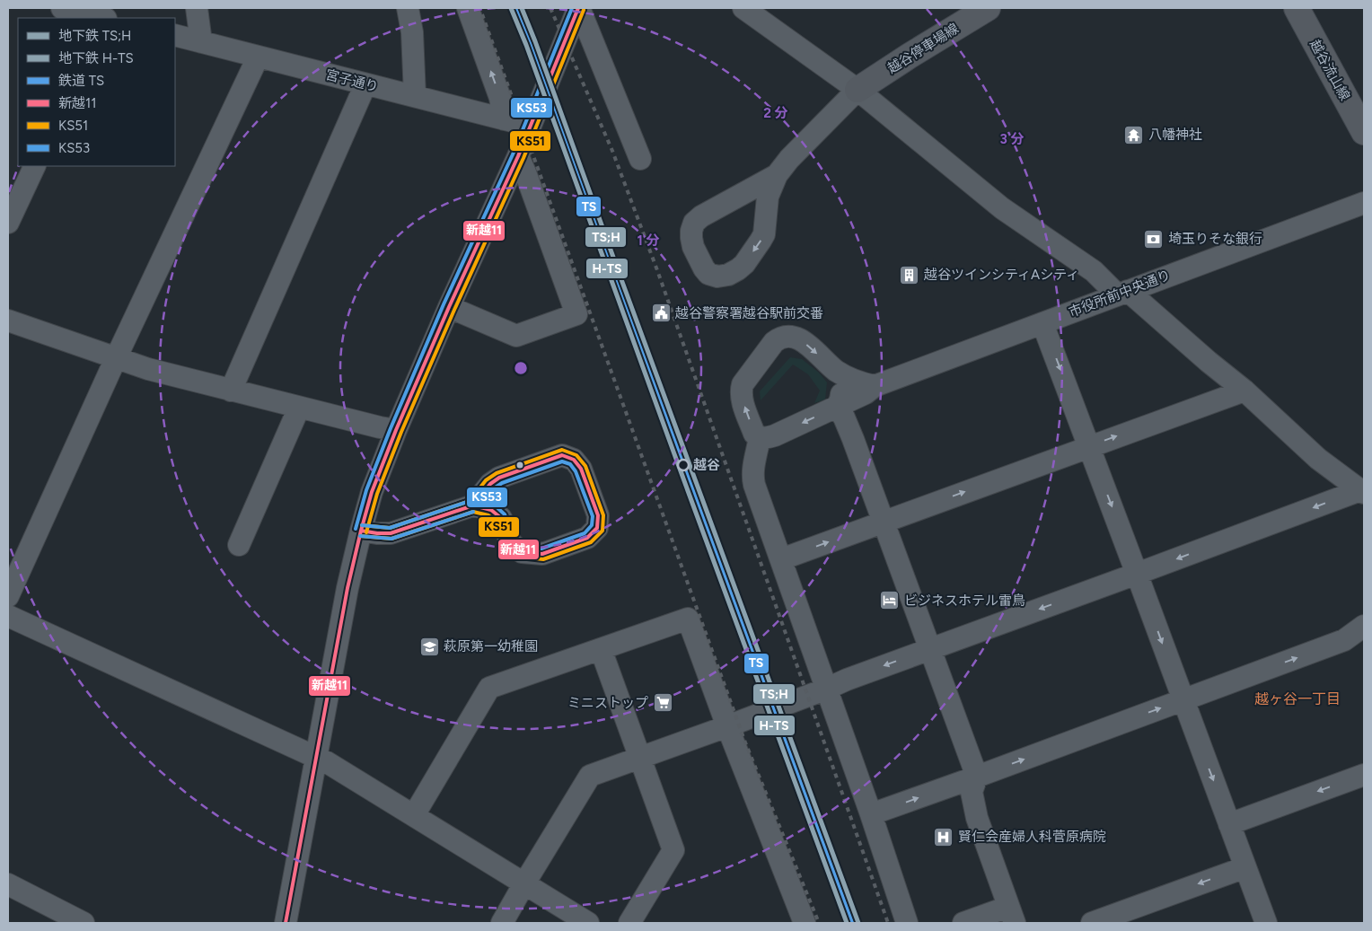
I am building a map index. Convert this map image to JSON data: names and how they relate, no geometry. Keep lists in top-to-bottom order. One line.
{"streets":{"main road":["越谷停車場線","越谷流山線"],"street":["宮子通り","市役所前中央通り"]},"districts":["越ヶ谷一丁目"],"places":{"temple":["八幡神社"],"bank":["埼玉りそな銀行"],"building":["越谷ツインシティAシティ"],"public building":["越谷警察署越谷駅前交番"],"other":["越谷"],"hotel":["ビジネスホテル雷鳥"],"school or university":["萩原第一幼稚園"],"supermarket":["ミニストップ"],"hospital":["賢仁会産婦人科菅原病院"]},"lines":["metro line TS;H","metro line H-TS","transit line 新越11","transit line KS53","rail line TS","transit line KS51"],"legend":["地下鉄 TS;H","地下鉄 H-TS","鉄道 TS","新越11","KS51","KS53"],"rings":["2 分","3 分","1 分"]}
